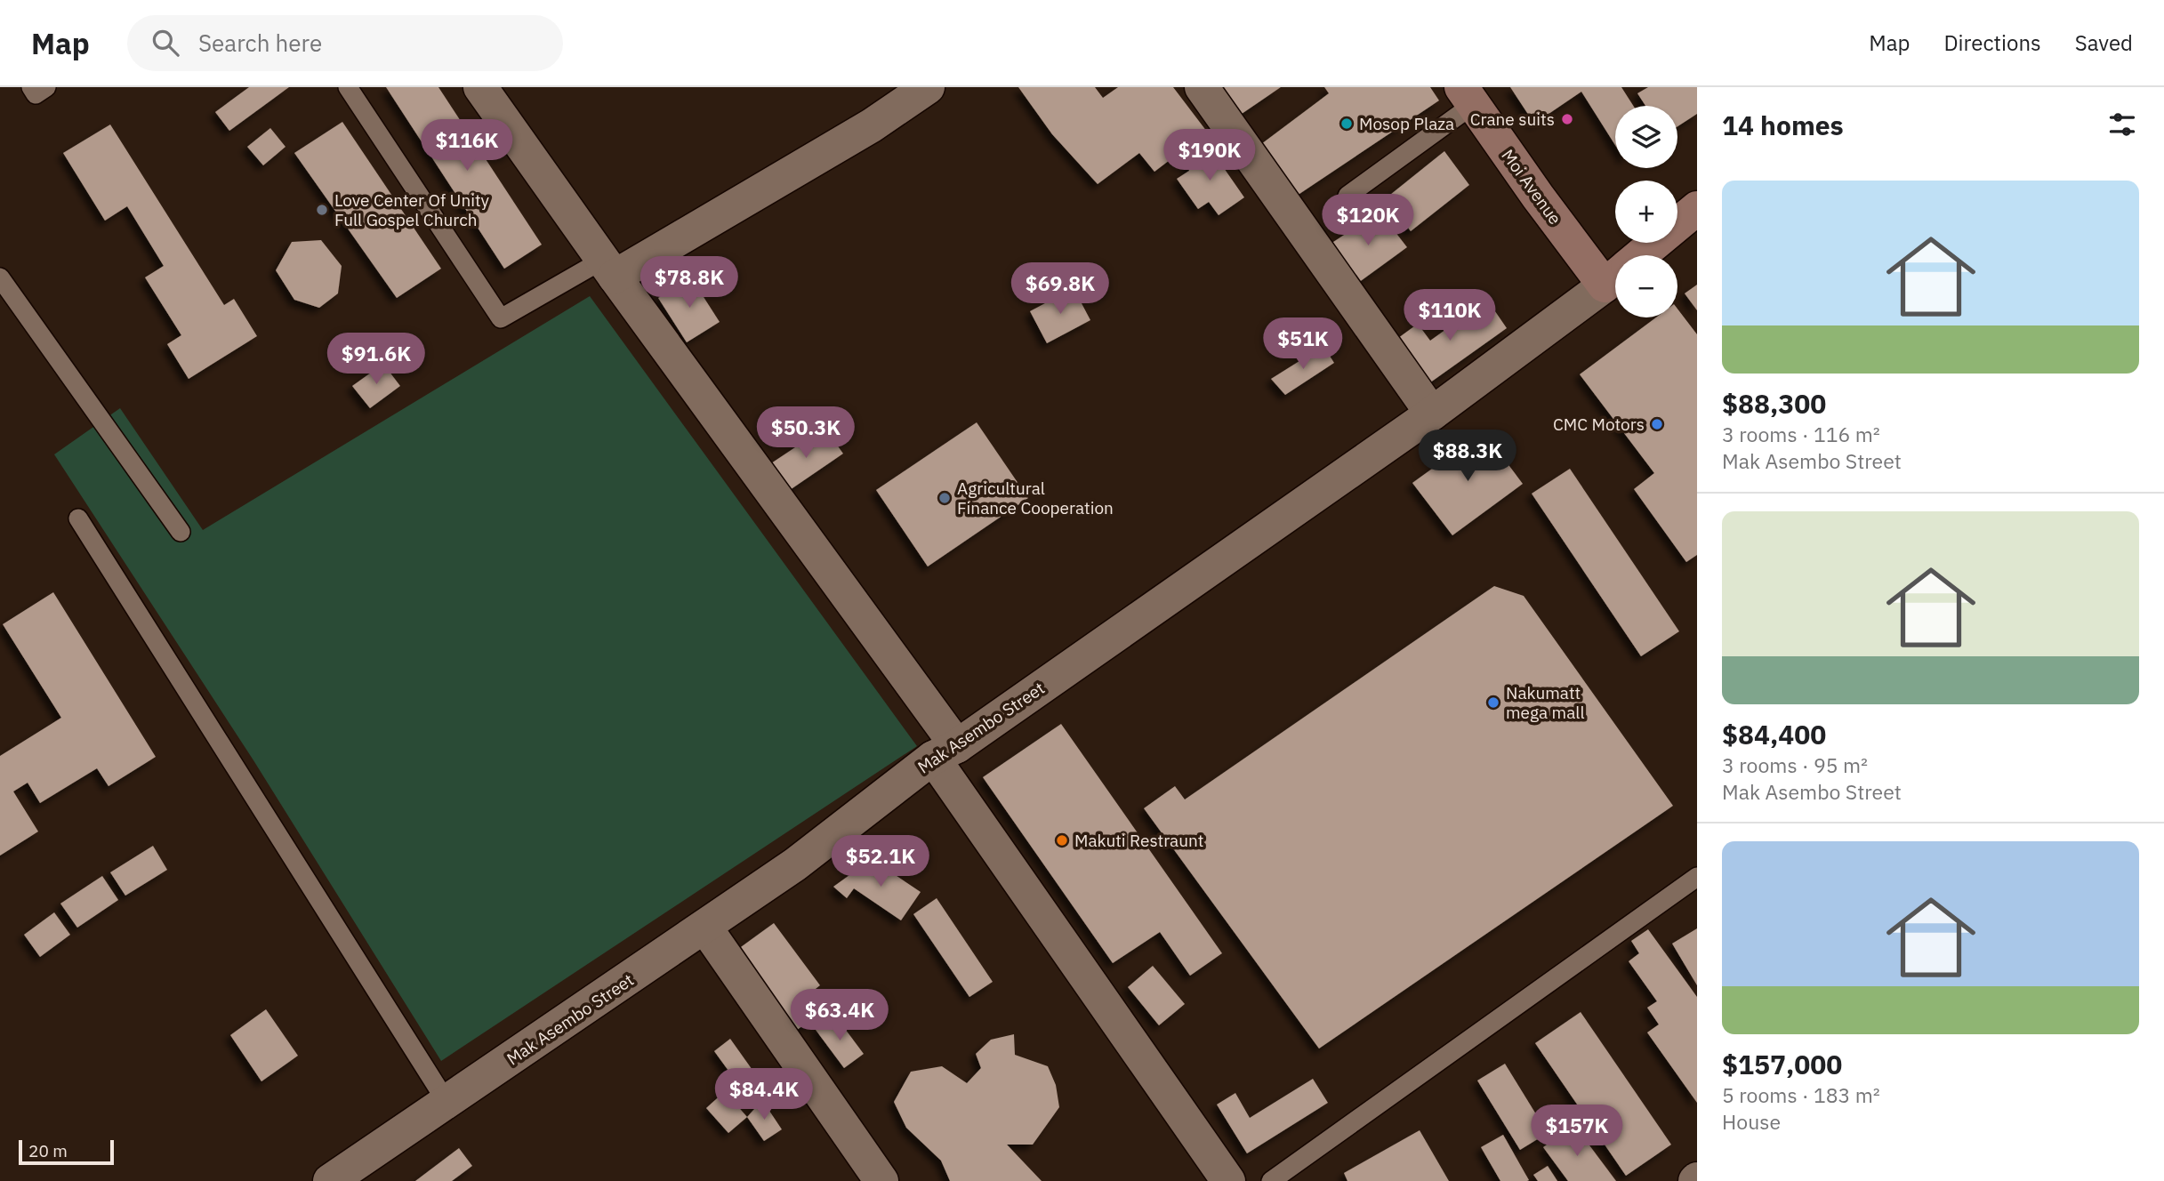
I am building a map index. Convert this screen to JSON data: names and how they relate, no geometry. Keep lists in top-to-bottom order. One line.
{"streets":{"street":["Moi Avenue","Mak Asembo Street"]},"places":["Crane suits","Mosop Plaza","Love Center Of Unity Full Gospel Church","CMC Motors","Agricultural Finance Cooperation","Nakumatt mega mall","Makuti Restraunt"],"scale_bar":"20 m","page":{"header":"Map","search":"Search here","nav":["Map","Directions","Saved"],"heading":"14 homes","map_buttons":["+","−"],"price":["$116K","$190K","$120K","$78.8K","$69.8K","$110K","$51K","$91.6K","$50.3K","$88.3K","$52.1K","$63.4K","$84.4K","$157K"],"list":[{"name":"$88,300","note":"3 rooms · 116 m² · Mak Asembo Street"},{"name":"$84,400","note":"3 rooms · 95 m² · Mak Asembo Street"},{"name":"$157,000","note":"5 rooms · 183 m² · House"}],"scale":"20 m"}}
